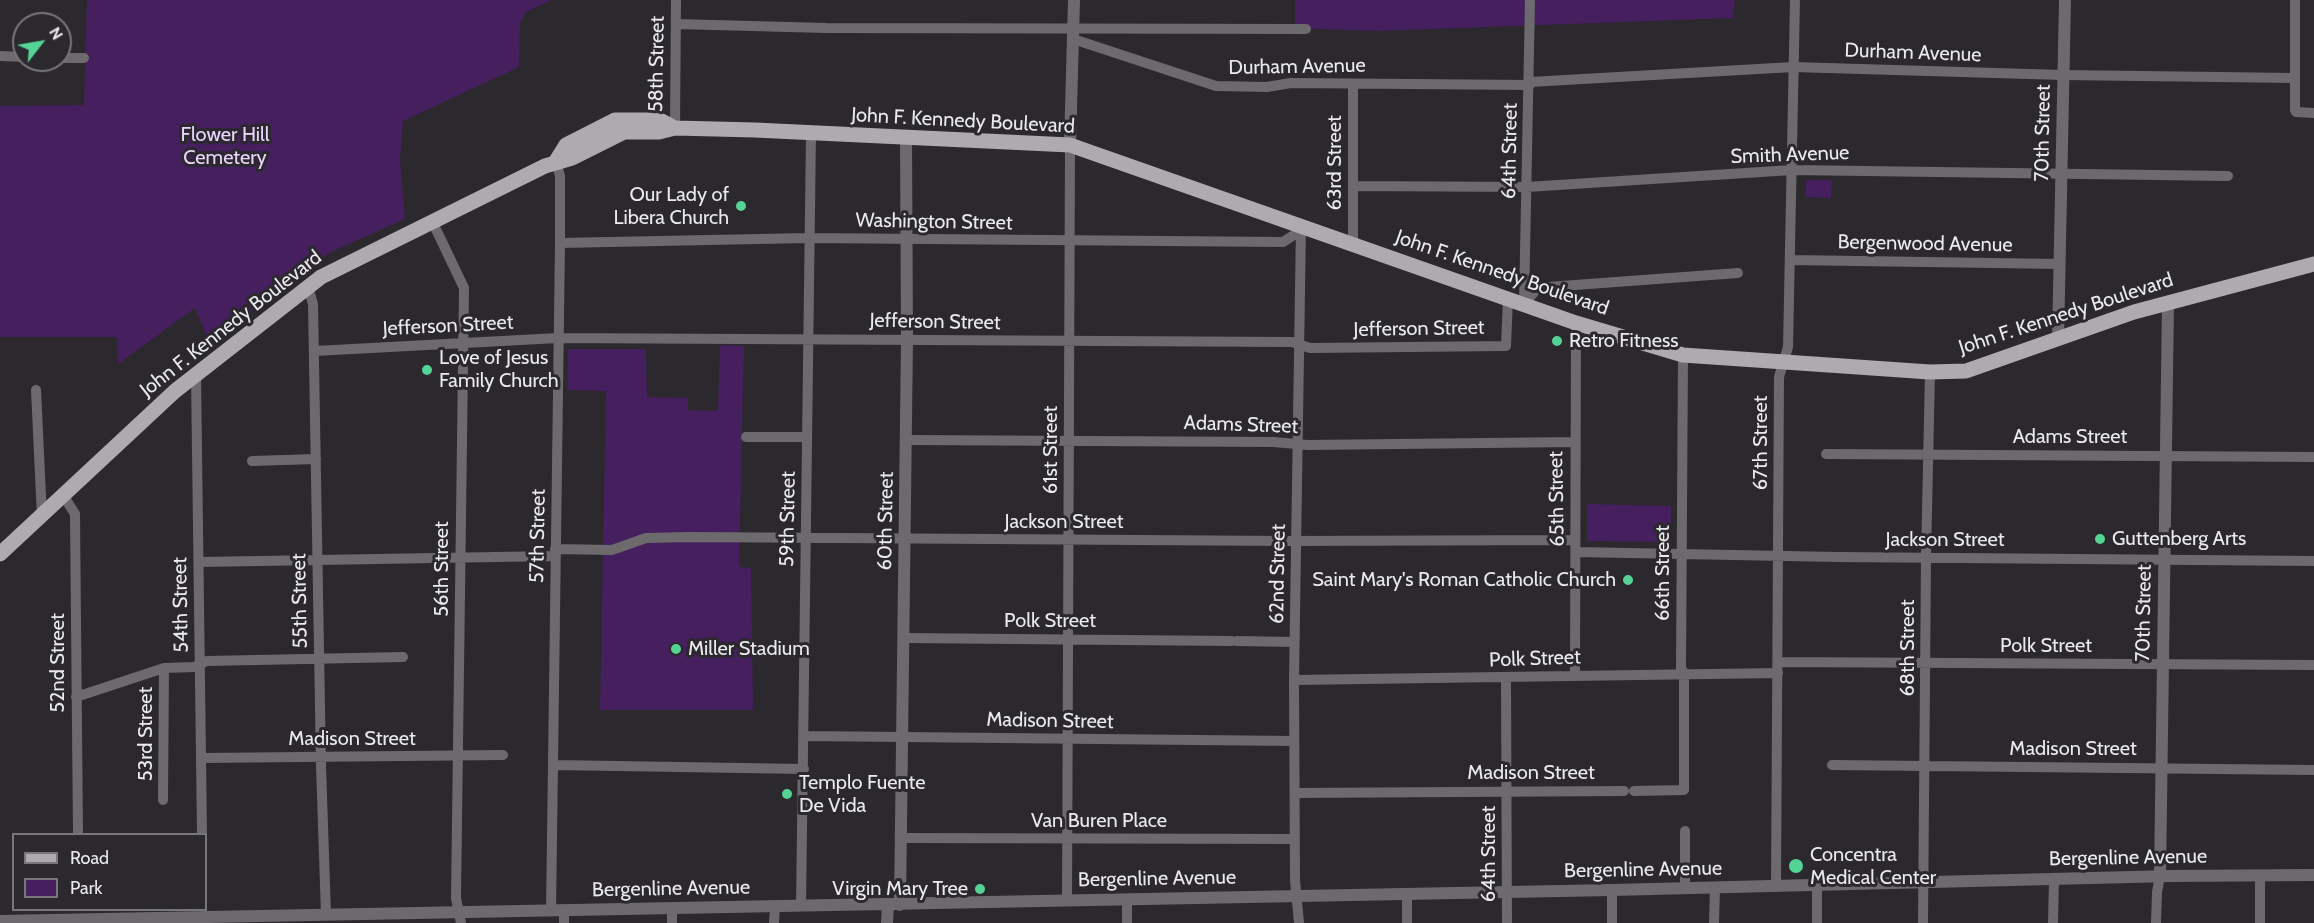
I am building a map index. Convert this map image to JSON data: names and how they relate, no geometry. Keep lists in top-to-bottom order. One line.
{"streets":{"main road":["John F. Kennedy Boulevard"],"street":["Durham Avenue","58th Street","70th Street","64th Street","Smith Avenue","63rd Street","Washington Street","Bergenwood Avenue","Jefferson Street","Adams Street","67th Street","61st Street","65th Street","59th Street","60th Street","Jackson Street","57th Street","56th Street","66th Street","62nd Street","55th Street","54th Street","Polk Street","68th Street","52nd Street","Madison Street","53rd Street","Van Buren Place","Bergenline Avenue"]},"crossings":[["Durham Avenue","70th Street"],["Durham Avenue","64th Street"],["Durham Avenue","63rd Street"],["Durham Avenue","67th Street"],["Durham Avenue","61st Street"],["58th Street","John F. Kennedy Boulevard"],["John F. Kennedy Boulevard","70th Street"],["John F. Kennedy Boulevard","64th Street"],["John F. Kennedy Boulevard","63rd Street"],["John F. Kennedy Boulevard","Washington Street"],["John F. Kennedy Boulevard","Jefferson Street"],["John F. Kennedy Boulevard","67th Street"],["John F. Kennedy Boulevard","61st Street"],["John F. Kennedy Boulevard","65th Street"],["John F. Kennedy Boulevard","59th Street"],["John F. Kennedy Boulevard","60th Street"],["John F. Kennedy Boulevard","57th Street"],["John F. Kennedy Boulevard","56th Street"],["John F. Kennedy Boulevard","66th Street"],["John F. Kennedy Boulevard","62nd Street"],["John F. Kennedy Boulevard","55th Street"],["John F. Kennedy Boulevard","54th Street"],["John F. Kennedy Boulevard","68th Street"],["John F. Kennedy Boulevard","52nd Street"],["70th Street","Smith Avenue"],["70th Street","Bergenwood Avenue"],["70th Street","Adams Street"],["70th Street","Jackson Street"],["70th Street","Polk Street"],["70th Street","Madison Street"],["70th Street","Bergenline Avenue"],["64th Street","Smith Avenue"],["64th Street","Polk Street"],["64th Street","Madison Street"],["64th Street","Bergenline Avenue"],["Smith Avenue","63rd Street"],["Smith Avenue","67th Street"],["Washington Street","61st Street"],["Washington Street","59th Street"],["Washington Street","60th Street"],["Washington Street","57th Street"],["Washington Street","62nd Street"],["Bergenwood Avenue","67th Street"],["Jefferson Street","61st Street"],["Jefferson Street","59th Street"],["Jefferson Street","60th Street"],["Jefferson Street","57th Street"],["Jefferson Street","56th Street"],["Jefferson Street","62nd Street"],["Jefferson Street","55th Street"],["Adams Street","61st Street"],["Adams Street","65th Street"],["Adams Street","60th Street"],["Adams Street","62nd Street"],["Adams Street","68th Street"],["67th Street","Jackson Street"],["67th Street","Polk Street"],["67th Street","Bergenline Avenue"],["61st Street","Jackson Street"],["61st Street","Polk Street"],["61st Street","Madison Street"],["61st Street","Van Buren Place"],["61st Street","Bergenline Avenue"],["65th Street","Jackson Street"],["65th Street","Polk Street"],["59th Street","Jackson Street"],["59th Street","Madison Street"],["59th Street","Bergenline Avenue"],["60th Street","Jackson Street"],["60th Street","Polk Street"],["60th Street","Madison Street"],["60th Street","Van Buren Place"],["60th Street","Bergenline Avenue"],["Jackson Street","57th Street"],["Jackson Street","56th Street"],["Jackson Street","66th Street"],["Jackson Street","62nd Street"],["Jackson Street","55th Street"],["Jackson Street","54th Street"],["Jackson Street","68th Street"],["57th Street","Bergenline Avenue"],["56th Street","Madison Street"],["56th Street","Bergenline Avenue"],["66th Street","Polk Street"],["66th Street","Madison Street"],["62nd Street","Polk Street"],["62nd Street","Madison Street"],["62nd Street","Van Buren Place"],["62nd Street","Bergenline Avenue"],["55th Street","Madison Street"],["55th Street","Bergenline Avenue"],["54th Street","Madison Street"],["Polk Street","68th Street"],["68th Street","Madison Street"],["68th Street","Bergenline Avenue"]],"parks":["Flower Hill Cemetery"],"places":["Our Lady of Libera Church","Retro Fitness","Love of Jesus Family Church","Guttenberg Arts","Saint Mary's Roman Catholic Church","Miller Stadium","Templo Fuente De Vida","Concentra Medical Center","Virgin Mary Tree"],"legend":["Road","Park"],"north":"top right"}
